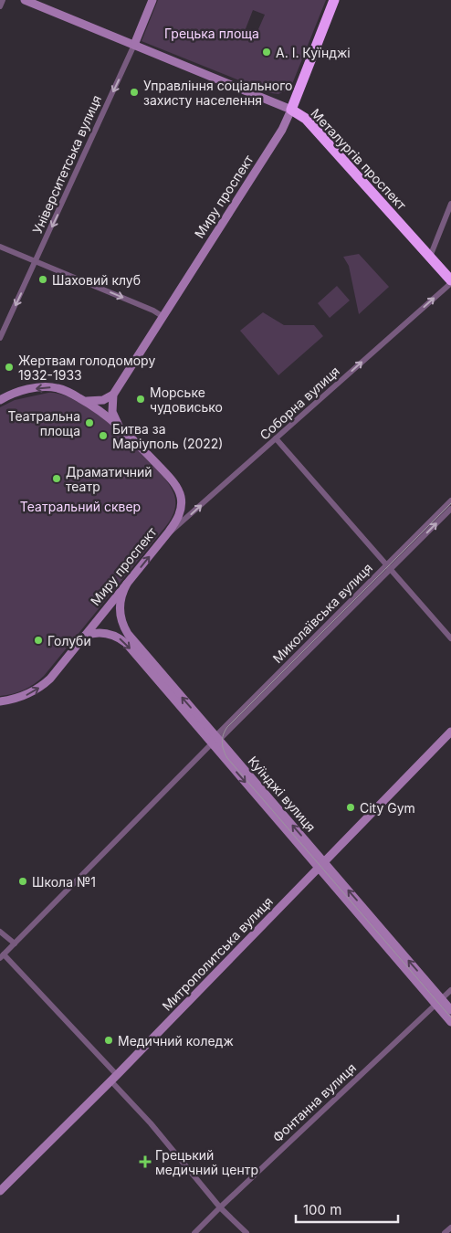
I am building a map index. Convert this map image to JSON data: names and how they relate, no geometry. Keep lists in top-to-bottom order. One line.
{"streets":{"highway":["Металургів проспект","Миру проспект"],"main road":["Університетська вулиця","Куїнджі вулиця","Митрополитська вулиця"],"street":["Соборна вулиця","Миколаївська вулиця","Фонтанна вулиця"]},"crossings":[["Металургів проспект","Університетська вулиця"],["Металургів проспект","Миру проспект"],["Металургів проспект","Соборна вулиця"],["Миру проспект","Соборна вулиця"],["Миру проспект","Куїнджі вулиця"],["Миколаївська вулиця","Куїнджі вулиця"],["Куїнджі вулиця","Митрополитська вулиця"],["Куїнджі вулиця","Фонтанна вулиця"]],"one_way":["Університетська вулиця","Соборна вулиця"],"parks":["Грецька площа","Театральний сквер"],"places":{"other":["А. І. Куїнджі","Управління соціального захисту населення","Шаховий клуб","Жертвам голодомору 1932-1933","Морське чудовисько","Театральна площа","Битва за Маріуполь (2022)","Драматичний театр","Голуби","City Gym","Школа №1","Медичний коледж"],"health":["Грецький медичний центр"]},"scale_bar":"100 m"}
